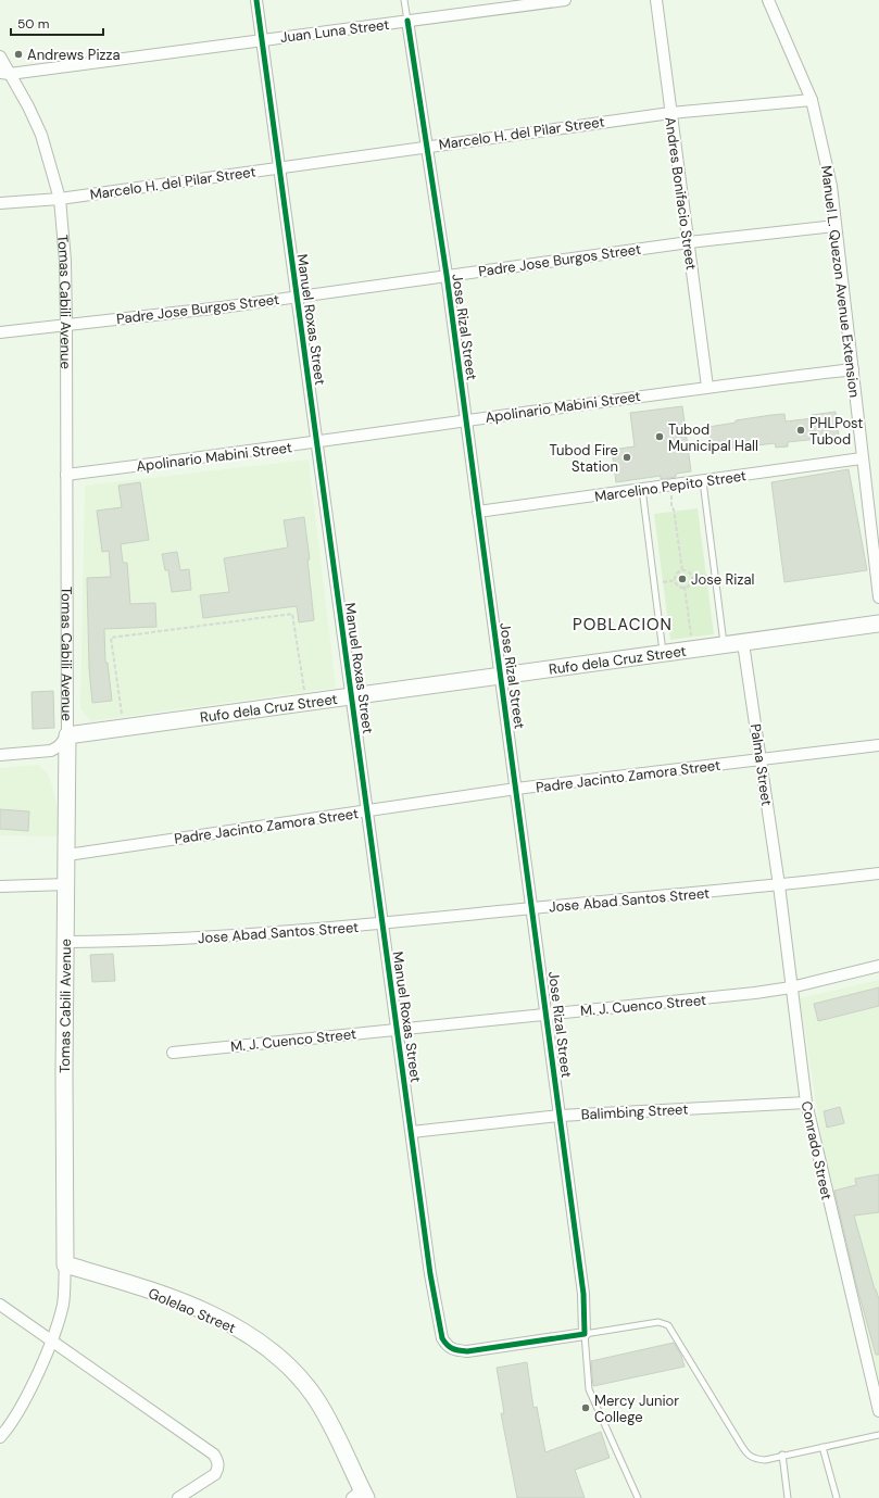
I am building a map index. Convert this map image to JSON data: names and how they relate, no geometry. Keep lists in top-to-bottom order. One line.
{"streets":{"street":["Juan Luna Street","Marcelo H. del Pilar Street","Andres Bonifacio Street","Padre Jose Burgos Street","Manuel L. Quezon Avenue Extension","Tomas Cabili Avenue","Manuel Roxas Street","Jose Rizal Street","Apolinario Mabini Street","Marcelino Pepito Street","Rufo dela Cruz Street","Palma Street","Padre Jacinto Zamora Street","Jose Abad Santos Street","M. J. Cuenco Street","Balimbing Street","Conrado Street","Golelao Street"]},"crossings":[["Juan Luna Street","Tomas Cabili Avenue"],["Juan Luna Street","Manuel Roxas Street"],["Juan Luna Street","Jose Rizal Street"],["Marcelo H. del Pilar Street","Andres Bonifacio Street"],["Marcelo H. del Pilar Street","Manuel L. Quezon Avenue Extension"],["Marcelo H. del Pilar Street","Tomas Cabili Avenue"],["Marcelo H. del Pilar Street","Manuel Roxas Street"],["Marcelo H. del Pilar Street","Jose Rizal Street"],["Andres Bonifacio Street","Padre Jose Burgos Street"],["Andres Bonifacio Street","Apolinario Mabini Street"],["Padre Jose Burgos Street","Manuel L. Quezon Avenue Extension"],["Padre Jose Burgos Street","Tomas Cabili Avenue"],["Padre Jose Burgos Street","Manuel Roxas Street"],["Padre Jose Burgos Street","Jose Rizal Street"],["Manuel L. Quezon Avenue Extension","Apolinario Mabini Street"],["Manuel L. Quezon Avenue Extension","Marcelino Pepito Street"],["Tomas Cabili Avenue","Apolinario Mabini Street"],["Tomas Cabili Avenue","Rufo dela Cruz Street"],["Tomas Cabili Avenue","Padre Jacinto Zamora Street"],["Tomas Cabili Avenue","Jose Abad Santos Street"],["Tomas Cabili Avenue","Golelao Street"],["Manuel Roxas Street","Jose Rizal Street"],["Manuel Roxas Street","Apolinario Mabini Street"],["Manuel Roxas Street","Rufo dela Cruz Street"],["Manuel Roxas Street","Padre Jacinto Zamora Street"],["Manuel Roxas Street","Jose Abad Santos Street"],["Manuel Roxas Street","M. J. Cuenco Street"],["Manuel Roxas Street","Balimbing Street"],["Jose Rizal Street","Apolinario Mabini Street"],["Jose Rizal Street","Marcelino Pepito Street"],["Jose Rizal Street","Rufo dela Cruz Street"],["Jose Rizal Street","Padre Jacinto Zamora Street"],["Jose Rizal Street","Jose Abad Santos Street"],["Jose Rizal Street","M. J. Cuenco Street"],["Jose Rizal Street","Balimbing Street"],["Rufo dela Cruz Street","Palma Street"],["Palma Street","Padre Jacinto Zamora Street"],["Palma Street","Jose Abad Santos Street"],["Palma Street","Conrado Street"],["Jose Abad Santos Street","Conrado Street"],["M. J. Cuenco Street","Conrado Street"],["Balimbing Street","Conrado Street"]],"districts":["POBLACION"],"places":["Andrews Pizza","PHLPost Tubod","Tubod Municipal Hall","Tubod Fire Station","Jose Rizal","Mercy Junior College"],"scale_bar":"50 m"}
